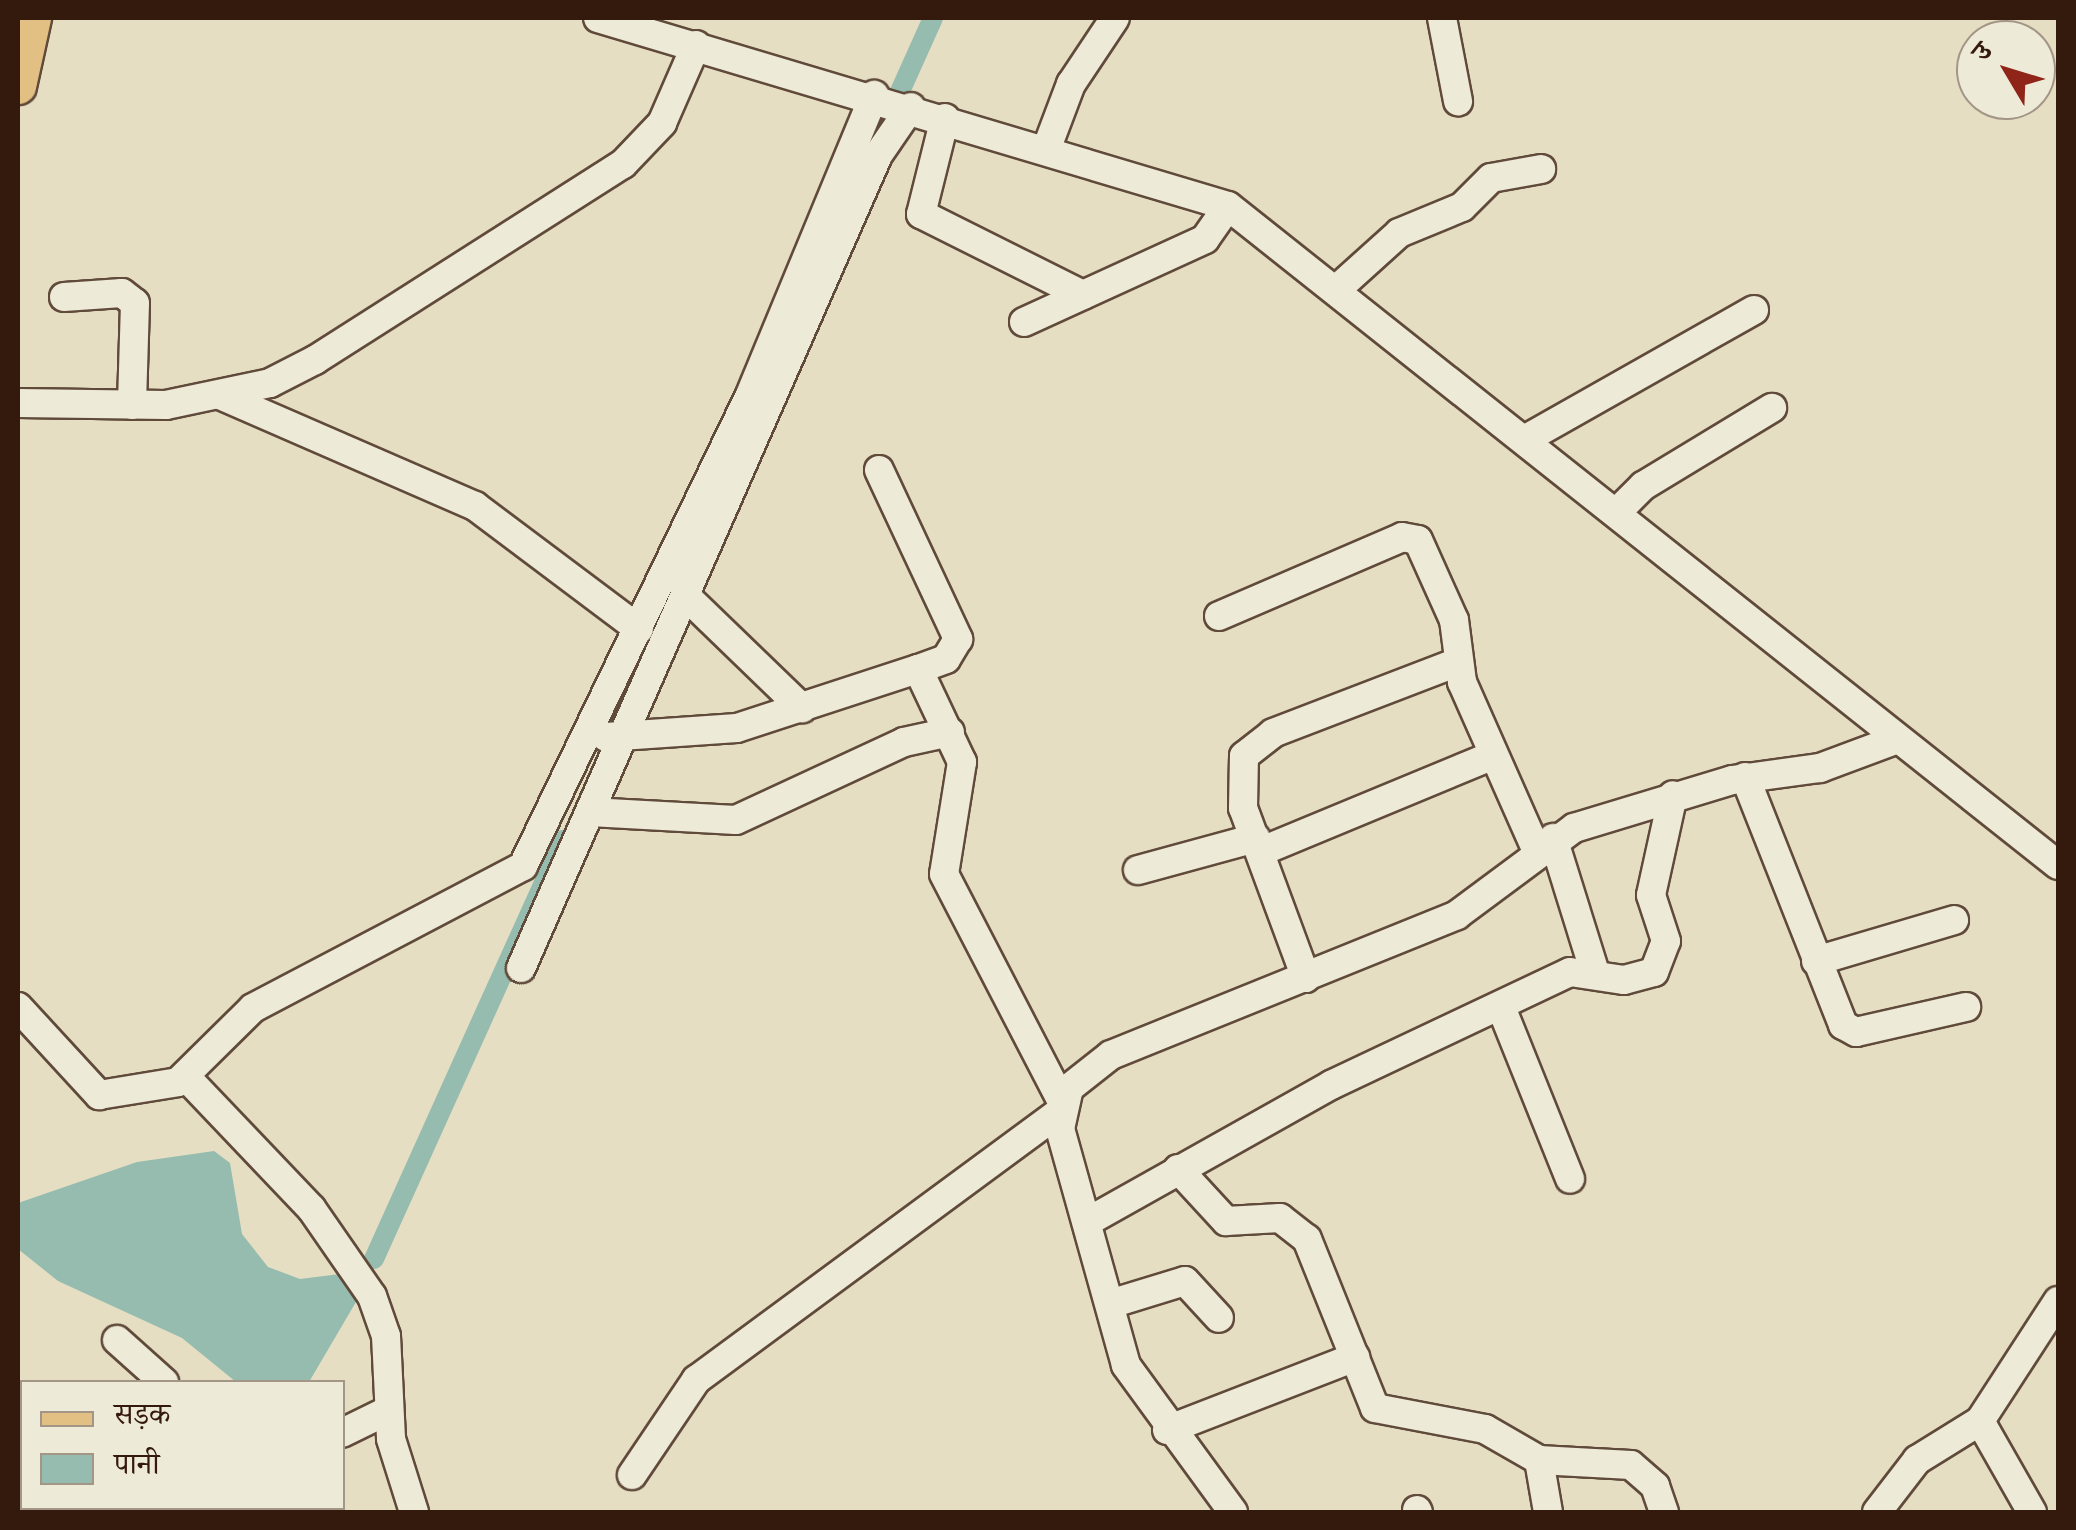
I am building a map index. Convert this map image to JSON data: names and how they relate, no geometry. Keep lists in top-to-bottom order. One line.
{"legend":["सड़क","पानी"],"north":"top left"}
